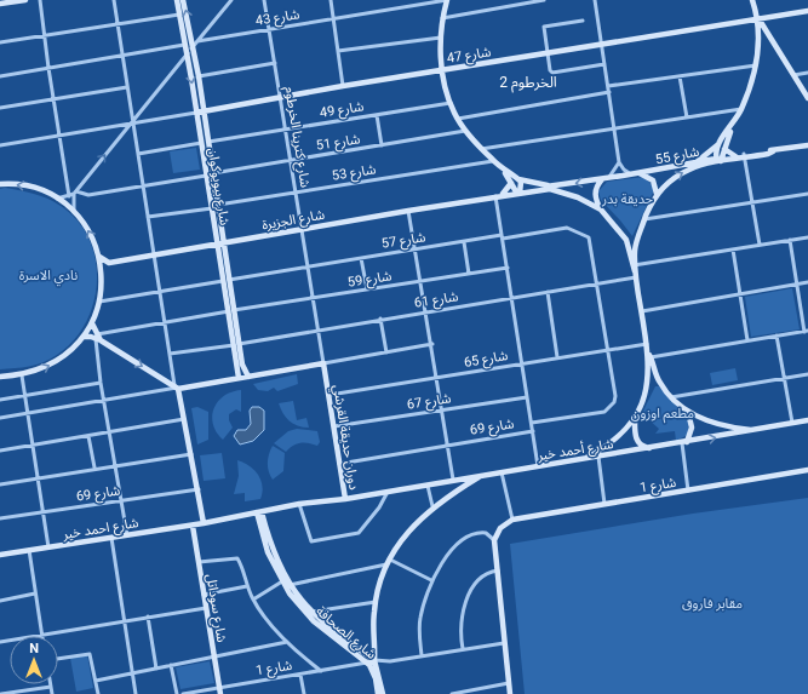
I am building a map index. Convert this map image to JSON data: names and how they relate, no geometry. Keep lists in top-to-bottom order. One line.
{"streets":{"street":["شارع 43","شارع 47","شارع 49","شارع كترينا الخرطوم","شارع 51","شارع 55","شارع 53","شارع بيويوكوان","شارع الجزيرة","شارع 57","شارع 59","شارع 61","شارع 65","شارع 67","شارع 69","دوران حديقة القرشي","شارع أحمد خير","شارع 1","شارع احمد خير","شارع سوداتل","شارع الصحافة"]},"crossings":[["شارع 43","شارع كترينا الخرطوم"],["شارع 47","شارع كترينا الخرطوم"],["شارع 47","شارع بيويوكوان"],["شارع 49","شارع كترينا الخرطوم"],["شارع 49","شارع بيويوكوان"],["شارع كترينا الخرطوم","شارع 51"],["شارع كترينا الخرطوم","شارع 53"],["شارع كترينا الخرطوم","شارع الجزيرة"],["شارع كترينا الخرطوم","شارع 57"],["شارع كترينا الخرطوم","شارع 59"],["شارع كترينا الخرطوم","شارع 61"],["شارع كترينا الخرطوم","دوران حديقة القرشي"],["شارع 51","شارع بيويوكوان"],["شارع 55","شارع الجزيرة"],["شارع 53","شارع بيويوكوان"],["شارع بيويوكوان","شارع الجزيرة"],["شارع بيويوكوان","شارع 57"],["شارع بيويوكوان","شارع 59"],["شارع بيويوكوان","شارع 61"],["شارع 57","شارع 61"],["شارع 65","دوران حديقة القرشي"],["شارع 67","دوران حديقة القرشي"],["شارع 69","دوران حديقة القرشي"],["دوران حديقة القرشي","شارع أحمد خير"],["دوران حديقة القرشي","شارع احمد خير"],["دوران حديقة القرشي","شارع الصحافة"],["شارع 1","شارع سوداتل"],["شارع 1","شارع الصحافة"],["شارع احمد خير","شارع سوداتل"]],"districts":["الخرطوم 2"],"parks":["حديقة بدر","نادي الاسرة","مطعم اوزون","مقابر فاروق"],"north":"top"}
